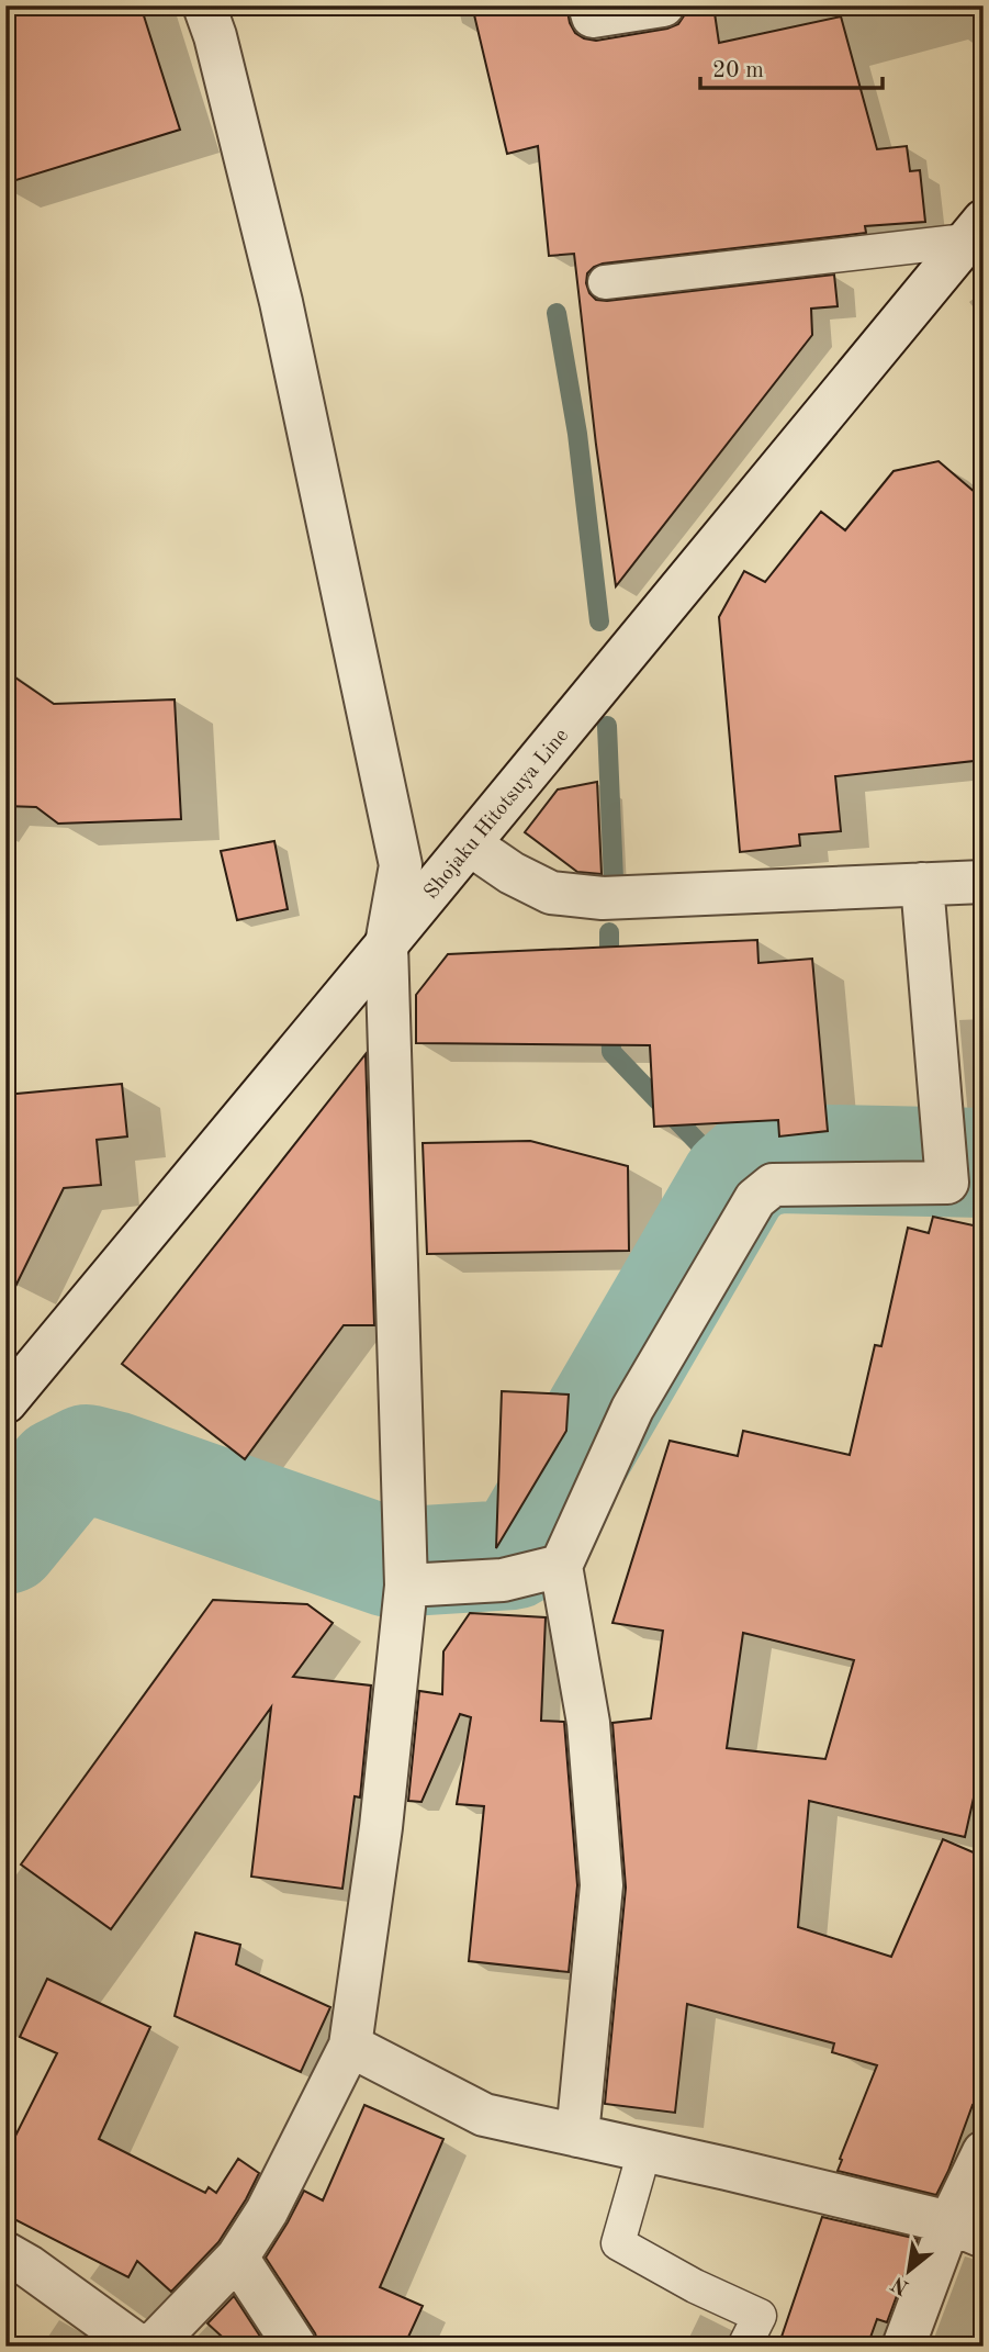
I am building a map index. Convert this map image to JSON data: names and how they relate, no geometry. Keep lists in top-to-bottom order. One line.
{"streets":{"street":["Shojaku Hitotsuya Line"]},"scale_bar":"20 m","north":"bottom left"}
